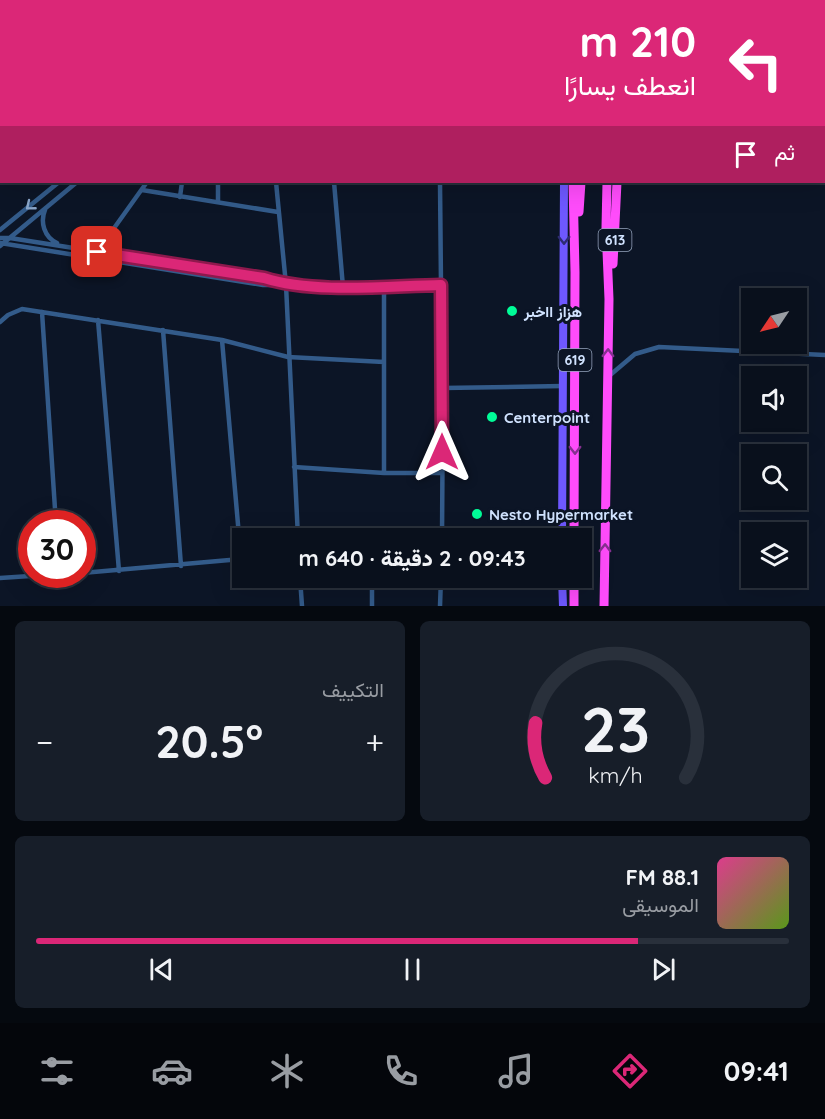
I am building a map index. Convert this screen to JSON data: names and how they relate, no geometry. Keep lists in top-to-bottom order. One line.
{"streets":{"highway":["613","619"]},"crossings":[["613","619"]],"places":["هزاز ااخبر","Centerpoint","Nesto Hypermarket"],"north":"bottom left","page":{"turn":["210 m","انعطف يسارًا"],"then":"ثم","limit":"30","trip":"09:43 · 2 دقيقة · 640 m","tile":"التكييف","heat":["−","20.5°","+"],"song":["88.1 FM","الموسيقى"],"tabs":"09:41","gauge":["23","km/h"]}}
